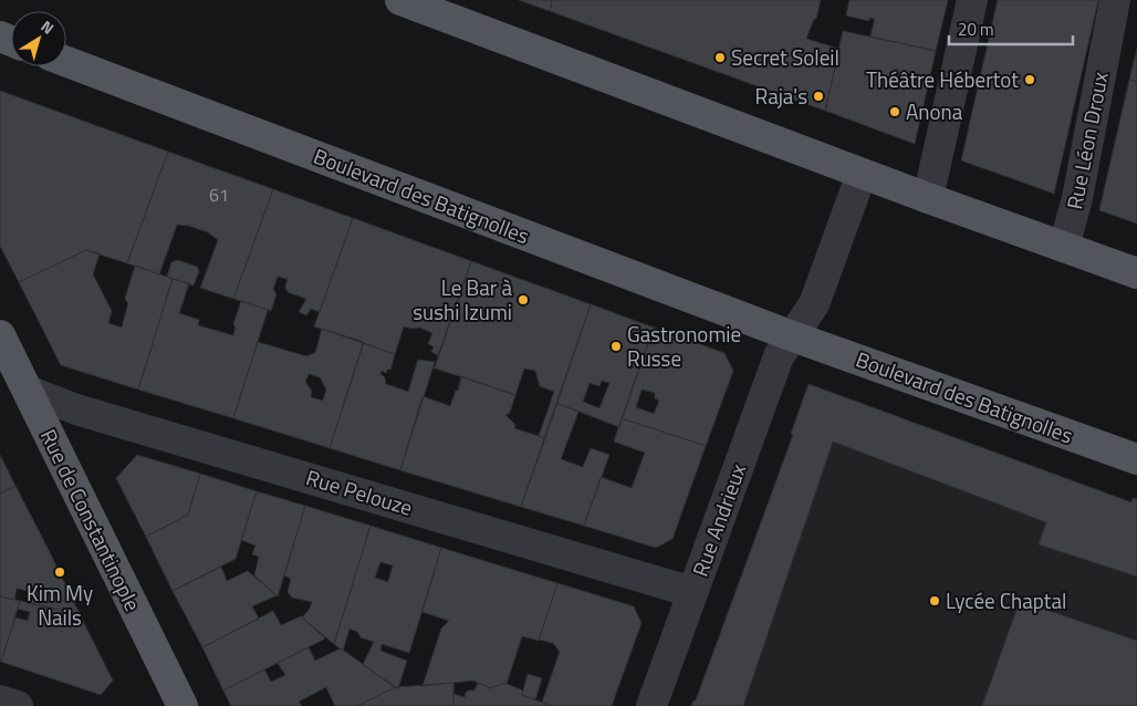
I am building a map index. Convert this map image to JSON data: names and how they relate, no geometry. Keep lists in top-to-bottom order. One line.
{"streets":{"main road":["Boulevard des Batignolles","Rue de Constantinople"],"street":["Rue Léon Droux","Rue Pelouze","Rue Andrieux"]},"crossings":[["Boulevard des Batignolles","Rue Andrieux"],["Rue Pelouze","Rue de Constantinople"],["Rue Pelouze","Rue Andrieux"]],"places":["Secret Soleil","Théâtre Hébertot","Raja's","Anona","Le Bar à sushi Izumi","Gastronomie Russe","Kim My Nails","Lycée Chaptal"],"house_numbers":["61"],"scale_bar":"20 m","north":"top right"}
